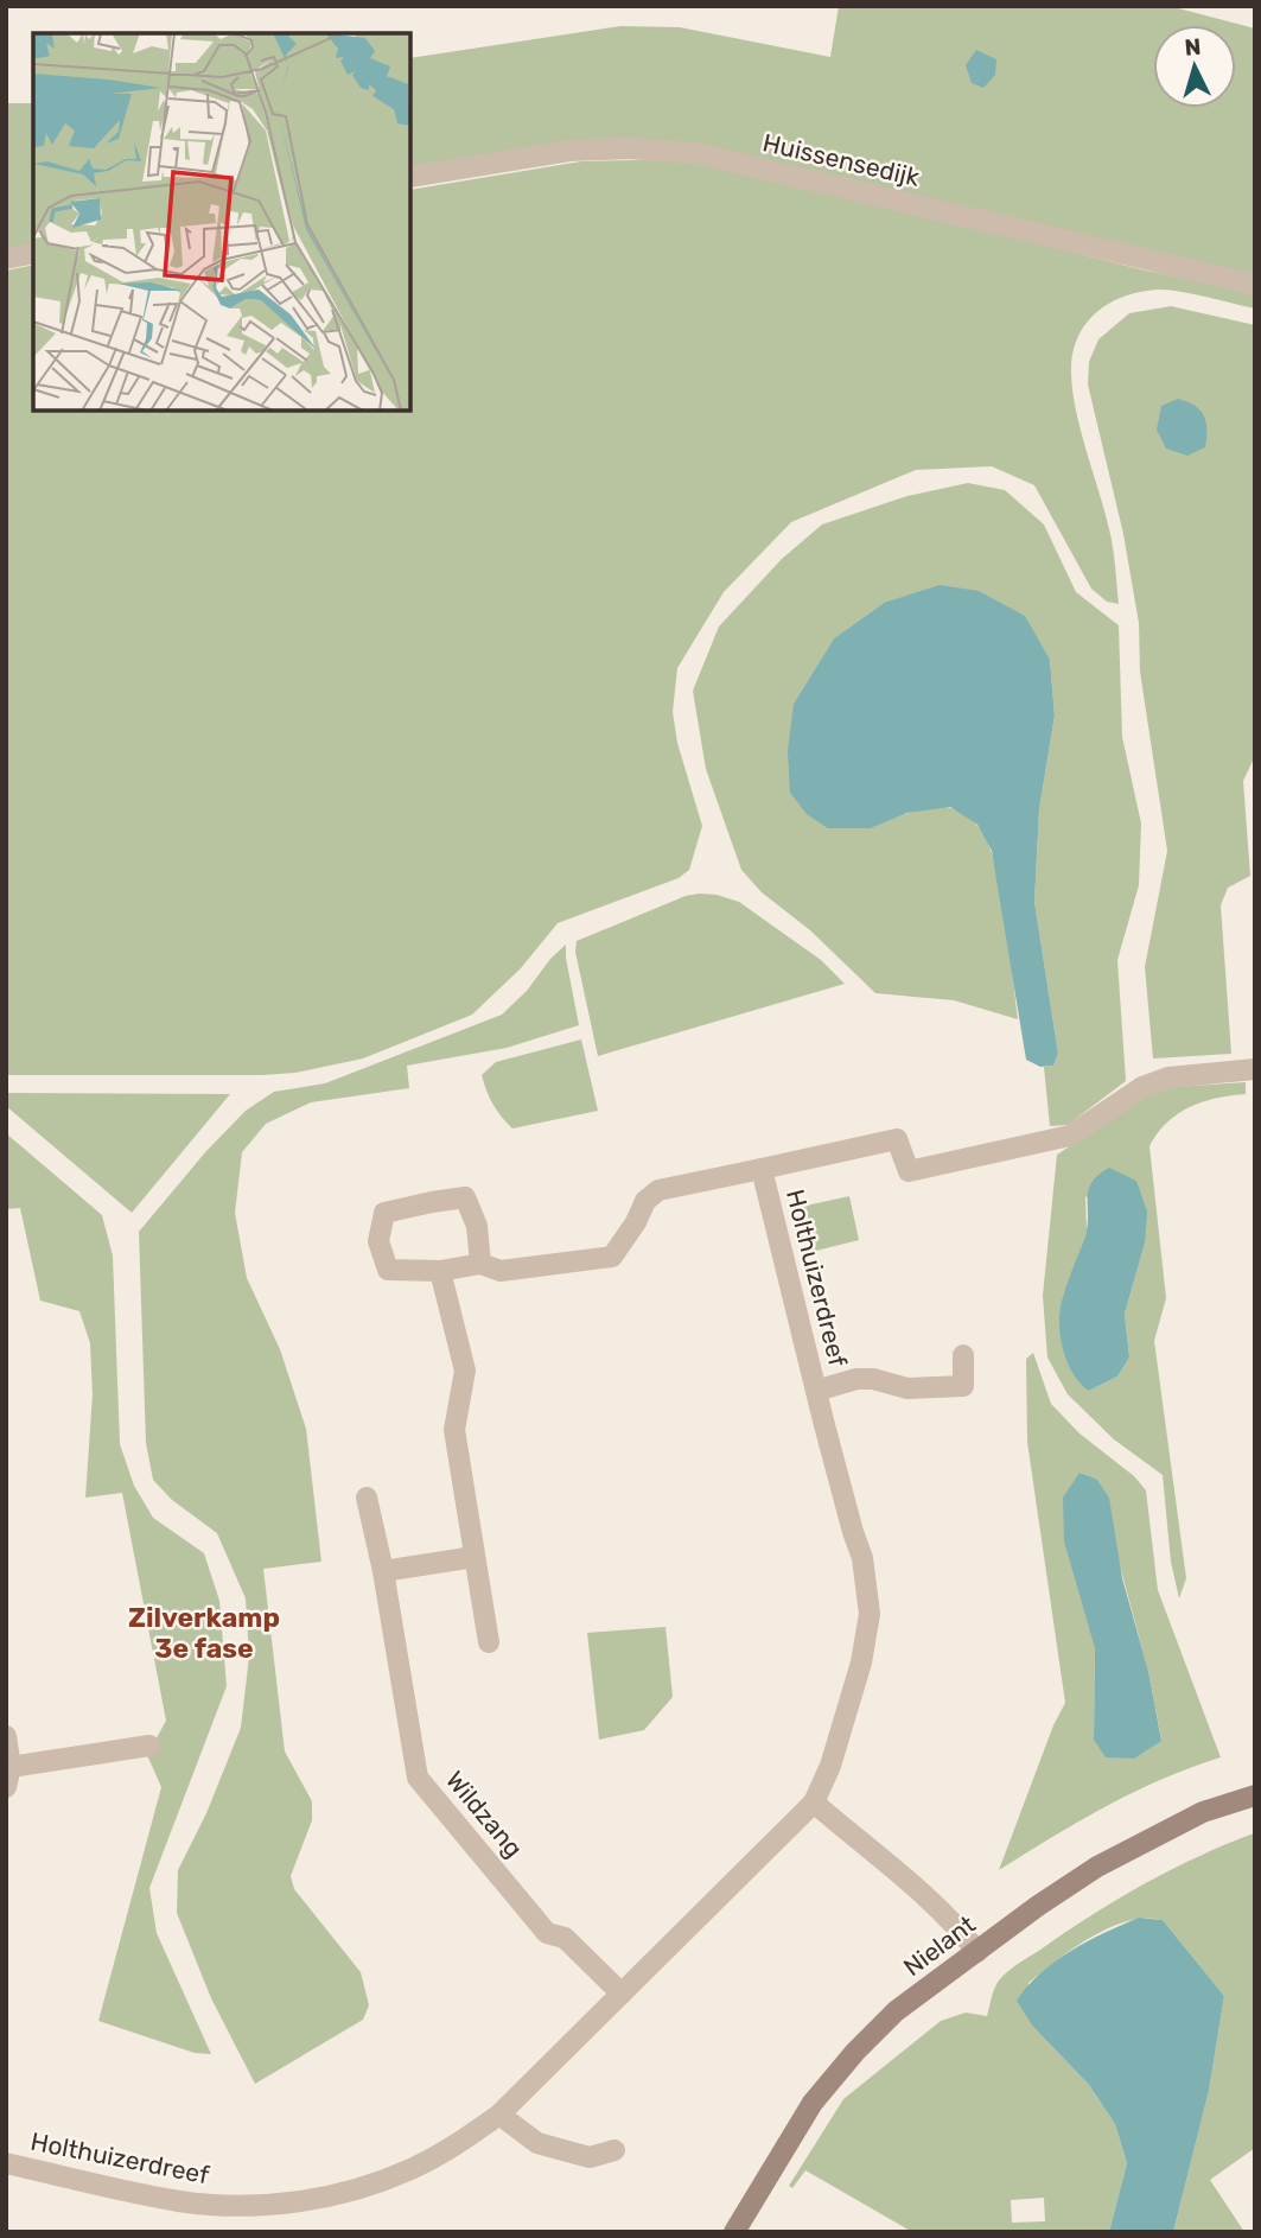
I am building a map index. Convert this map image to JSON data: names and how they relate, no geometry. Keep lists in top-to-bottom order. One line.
{"streets":{"street":["Huissensedijk","Holthuizerdreef","Wildzang","Nielant"]},"crossings":[["Holthuizerdreef","Wildzang"]],"districts":["Zilverkamp 3e fase"],"north":"top"}
